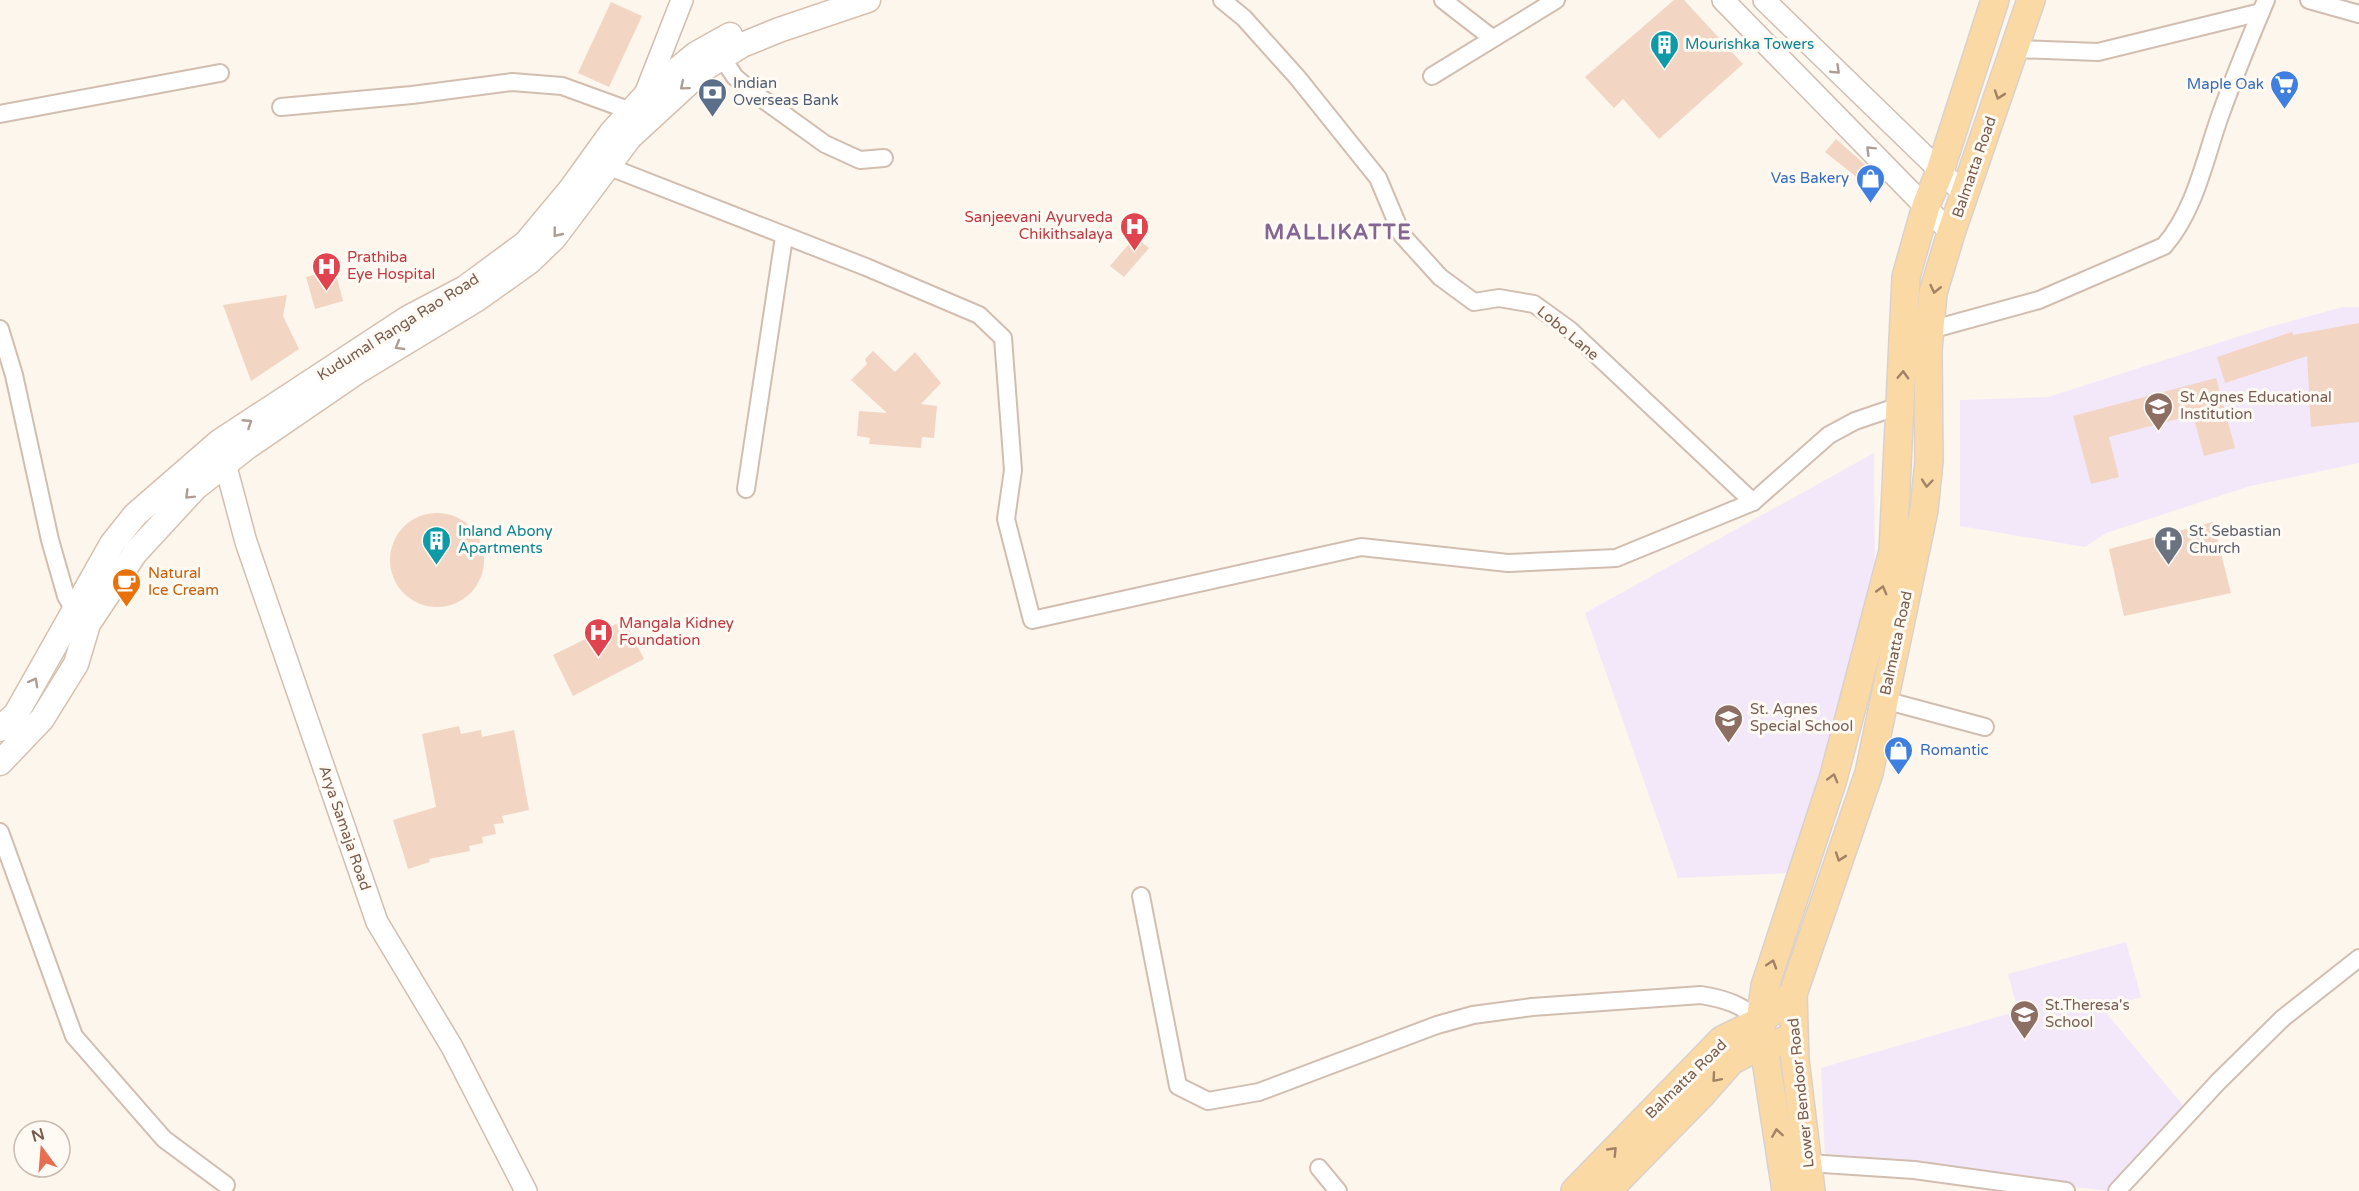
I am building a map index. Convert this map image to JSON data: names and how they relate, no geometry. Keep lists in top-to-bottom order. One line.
{"streets":{"main road":["Balmatta Road","Kudumal Ranga Rao Road","Lower Bendoor Road"],"street":["Lobo Lane","Arya Samaja Road"]},"crossings":[["Balmatta Road","Lower Bendoor Road"],["Kudumal Ranga Rao Road","Arya Samaja Road"]],"districts":["MALLIKATTE"],"places":{"building":["Mourishka Towers","Inland Abony Apartments"],"supermarket":["Maple Oak"],"bank":["Indian Overseas Bank"],"shop":["Vas Bakery","Romantic"],"hospital":["Sanjeevani Ayurveda Chikithsalaya","Prathiba Eye Hospital","Mangala Kidney Foundation"],"school or university":["St Agnes Educational Institution","St. Agnes Special School","St.Theresa's School"],"church":["St. Sebastian Church"],"cafe":["Natural Ice Cream"]},"north":"top"}
